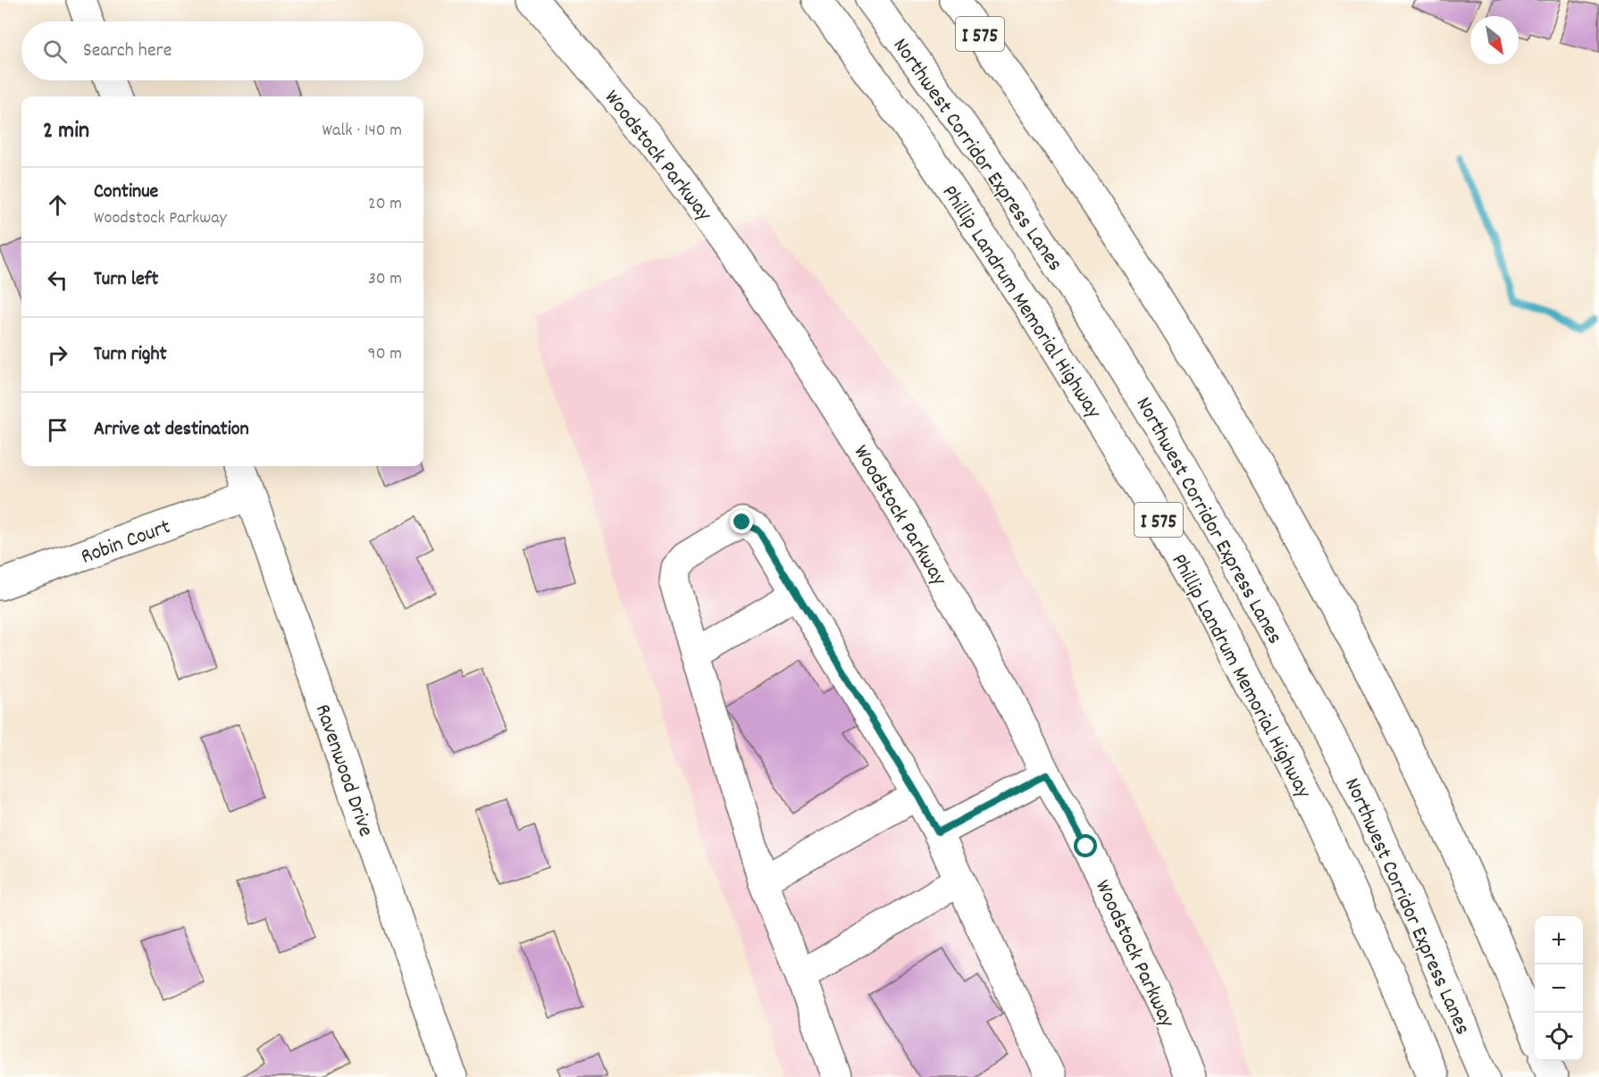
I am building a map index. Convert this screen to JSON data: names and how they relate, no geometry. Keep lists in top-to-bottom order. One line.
{"streets":{"main road":["I 575","Northwest Corridor Express Lanes","Woodstock Parkway","Phillip Landrum Memorial Highway","Robin Court","Ravenwood Drive"]},"crossings":[["Robin Court","Ravenwood Drive"]],"north":"bottom right","page":{"search":"Search here","heading":["2 min","Walk · 140 m"],"list":[["Continue","Woodstock Parkway","20 m"],["Turn left","30 m"],["Turn right","90 m"],"Arrive at destination"],"map_buttons":["+","−"]}}
